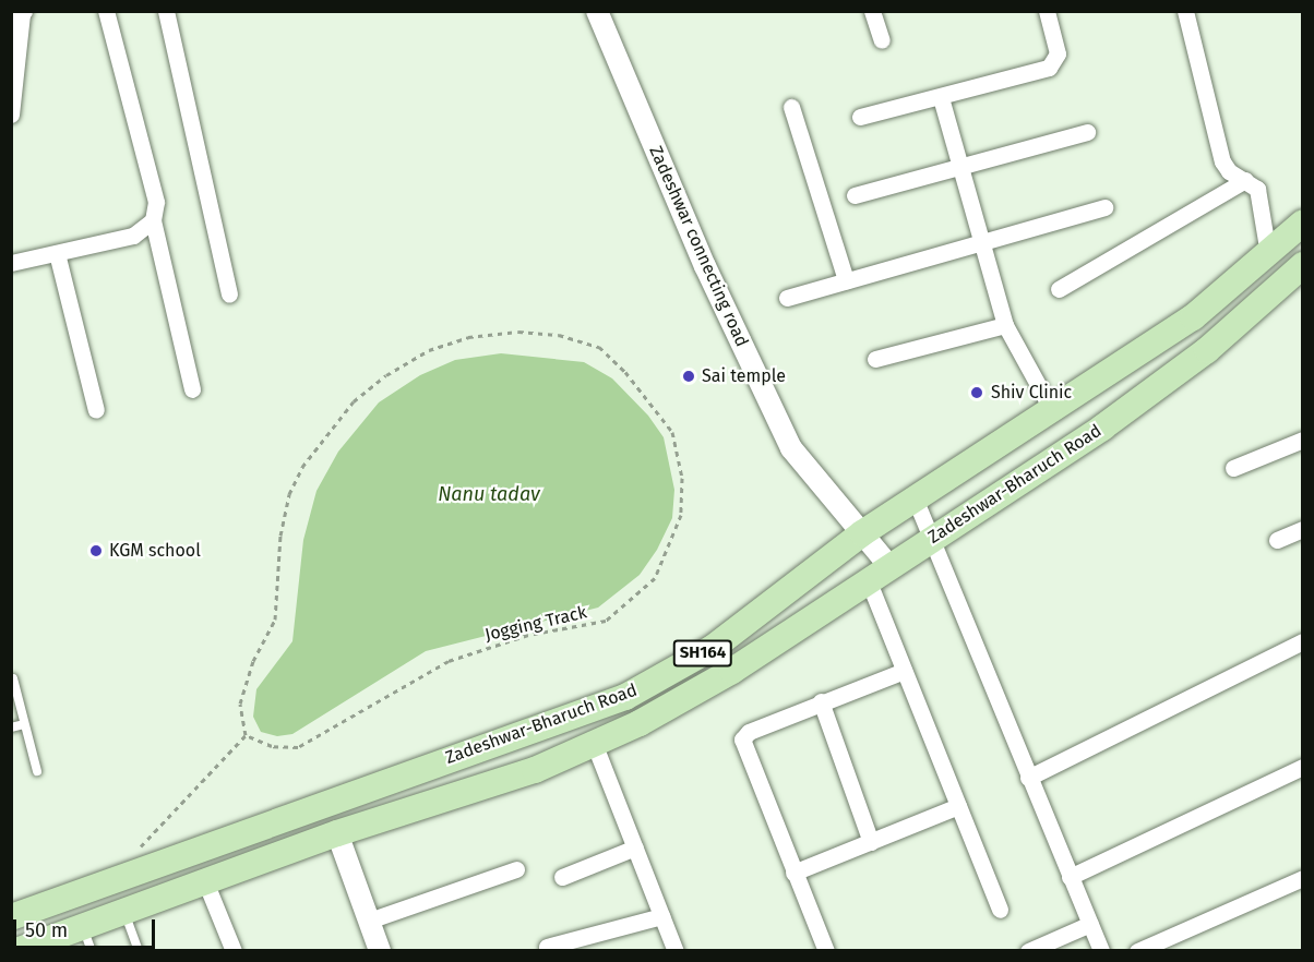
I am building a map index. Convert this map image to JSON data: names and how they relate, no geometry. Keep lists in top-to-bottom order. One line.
{"streets":{"main road":["Zadeshwar-Bharuch Road","SH164"],"street":["Zadeshwar connecting road"],"path":["Jogging Track"]},"crossings":[["Zadeshwar connecting road","Zadeshwar-Bharuch Road"]],"water":["Nanu tadav"],"places":["Sai temple","Shiv Clinic","KGM school"],"scale_bar":"50 m"}
